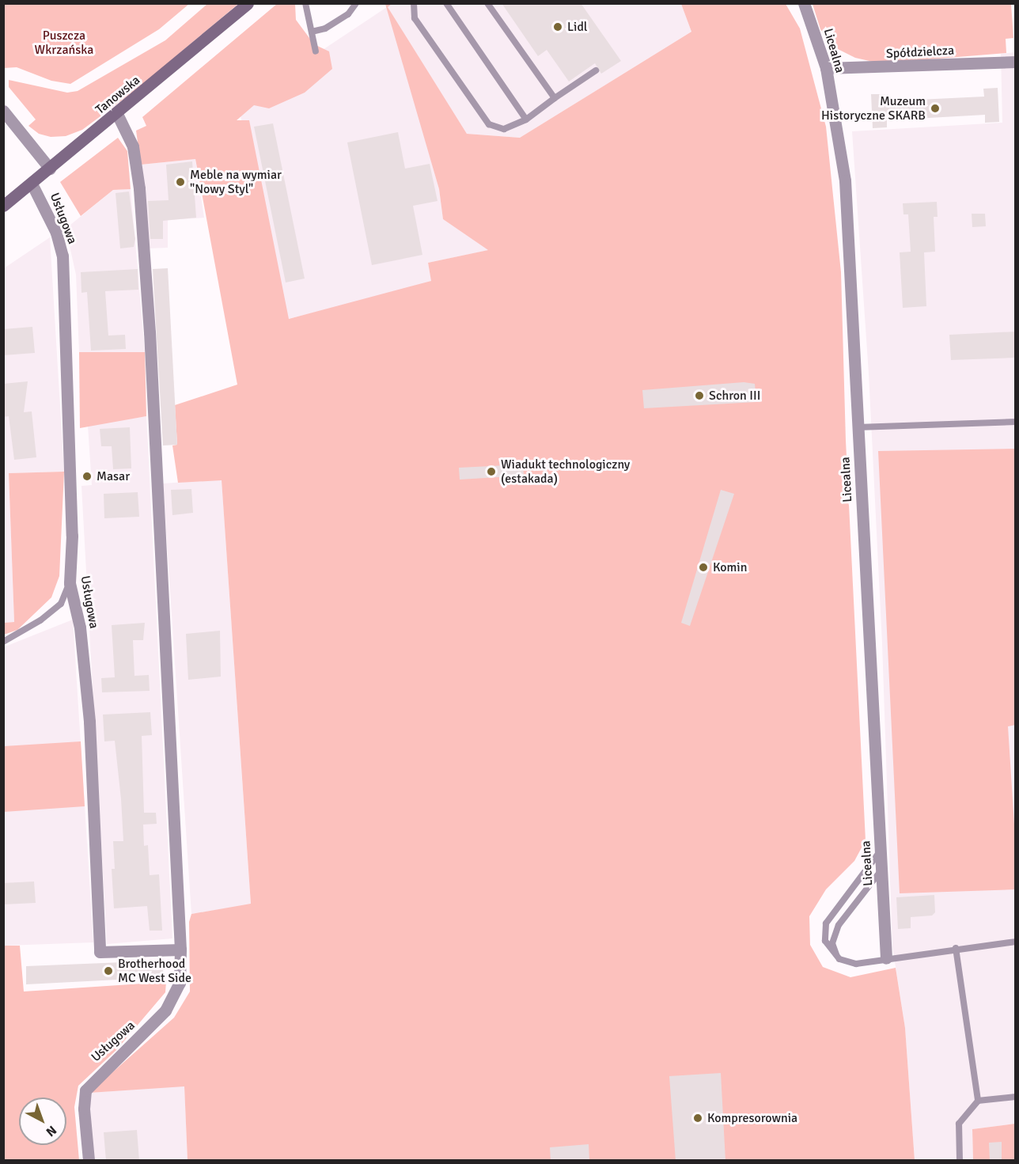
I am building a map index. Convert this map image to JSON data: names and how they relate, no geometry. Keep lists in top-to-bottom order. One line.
{"streets":{"main road":["Tanowska"],"street":["Licealna","Spółdzielcza","Usługowa"]},"crossings":[["Licealna","Spółdzielcza"],["Tanowska","Usługowa"]],"parks":["Puszcza Wkrzańska"],"places":["Lidl","Muzeum Historyczne SKARB","Meble na wymiar \"Nowy Styl\"","Schron III","Wiadukt technologiczny (estakada)","Masar","Komin","Brotherhood MC West Side","Kompresorownia"],"north":"bottom right"}
